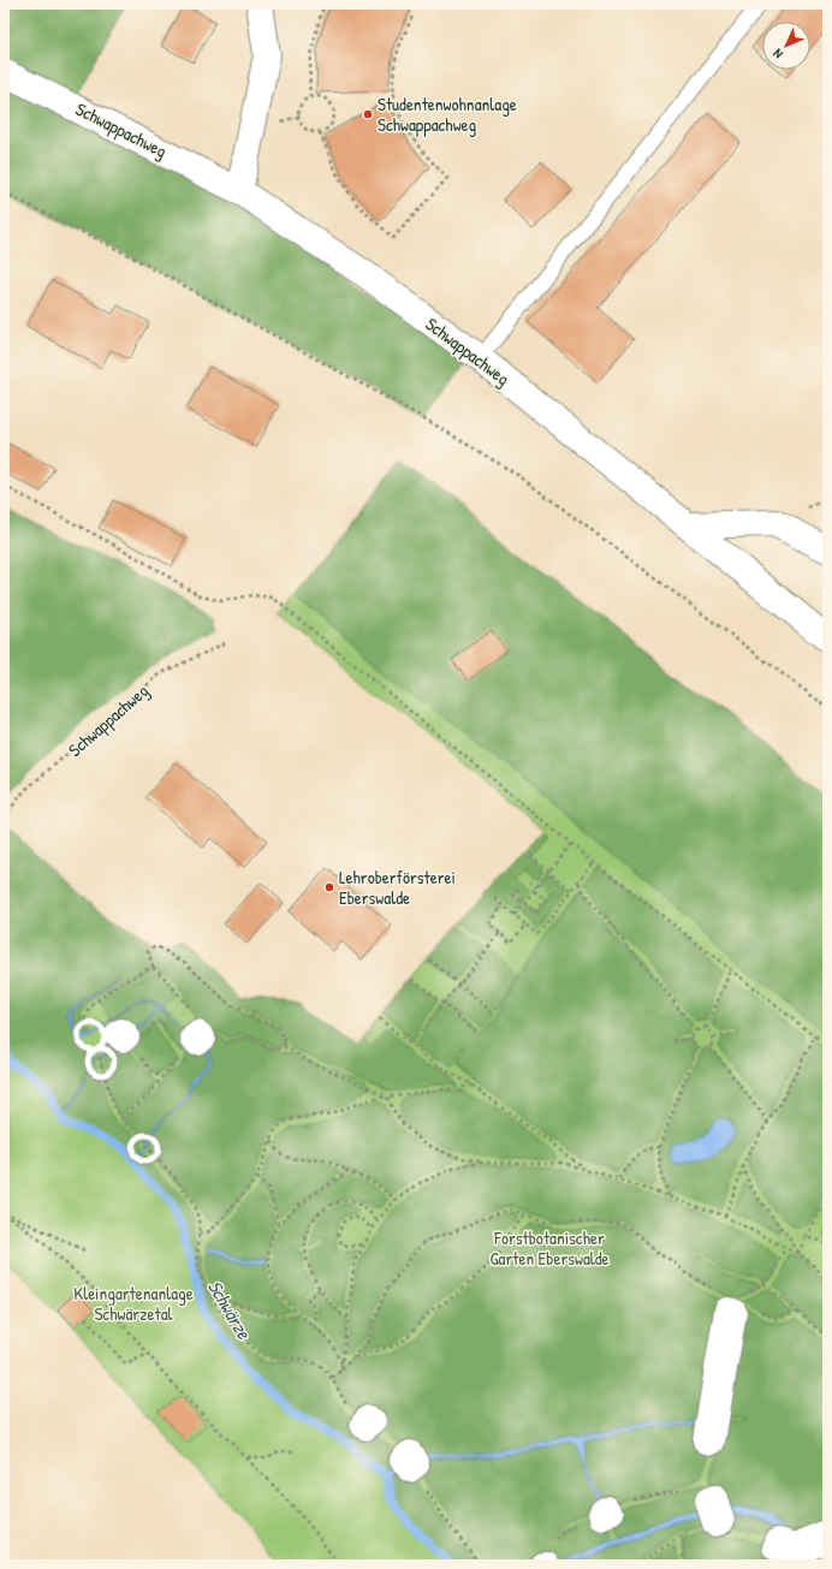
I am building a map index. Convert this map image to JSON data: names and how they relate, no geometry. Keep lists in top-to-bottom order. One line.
{"streets":{"street":["Schwappachweg"]},"water":["Schwärze"],"parks":["Forstbotanischer Garten Eberswalde","Kleingartenanlage Schwärzetal"],"places":["Studentenwohnanlage Schwappachweg","Lehroberförsterei Eberswalde"],"north":"bottom left"}
